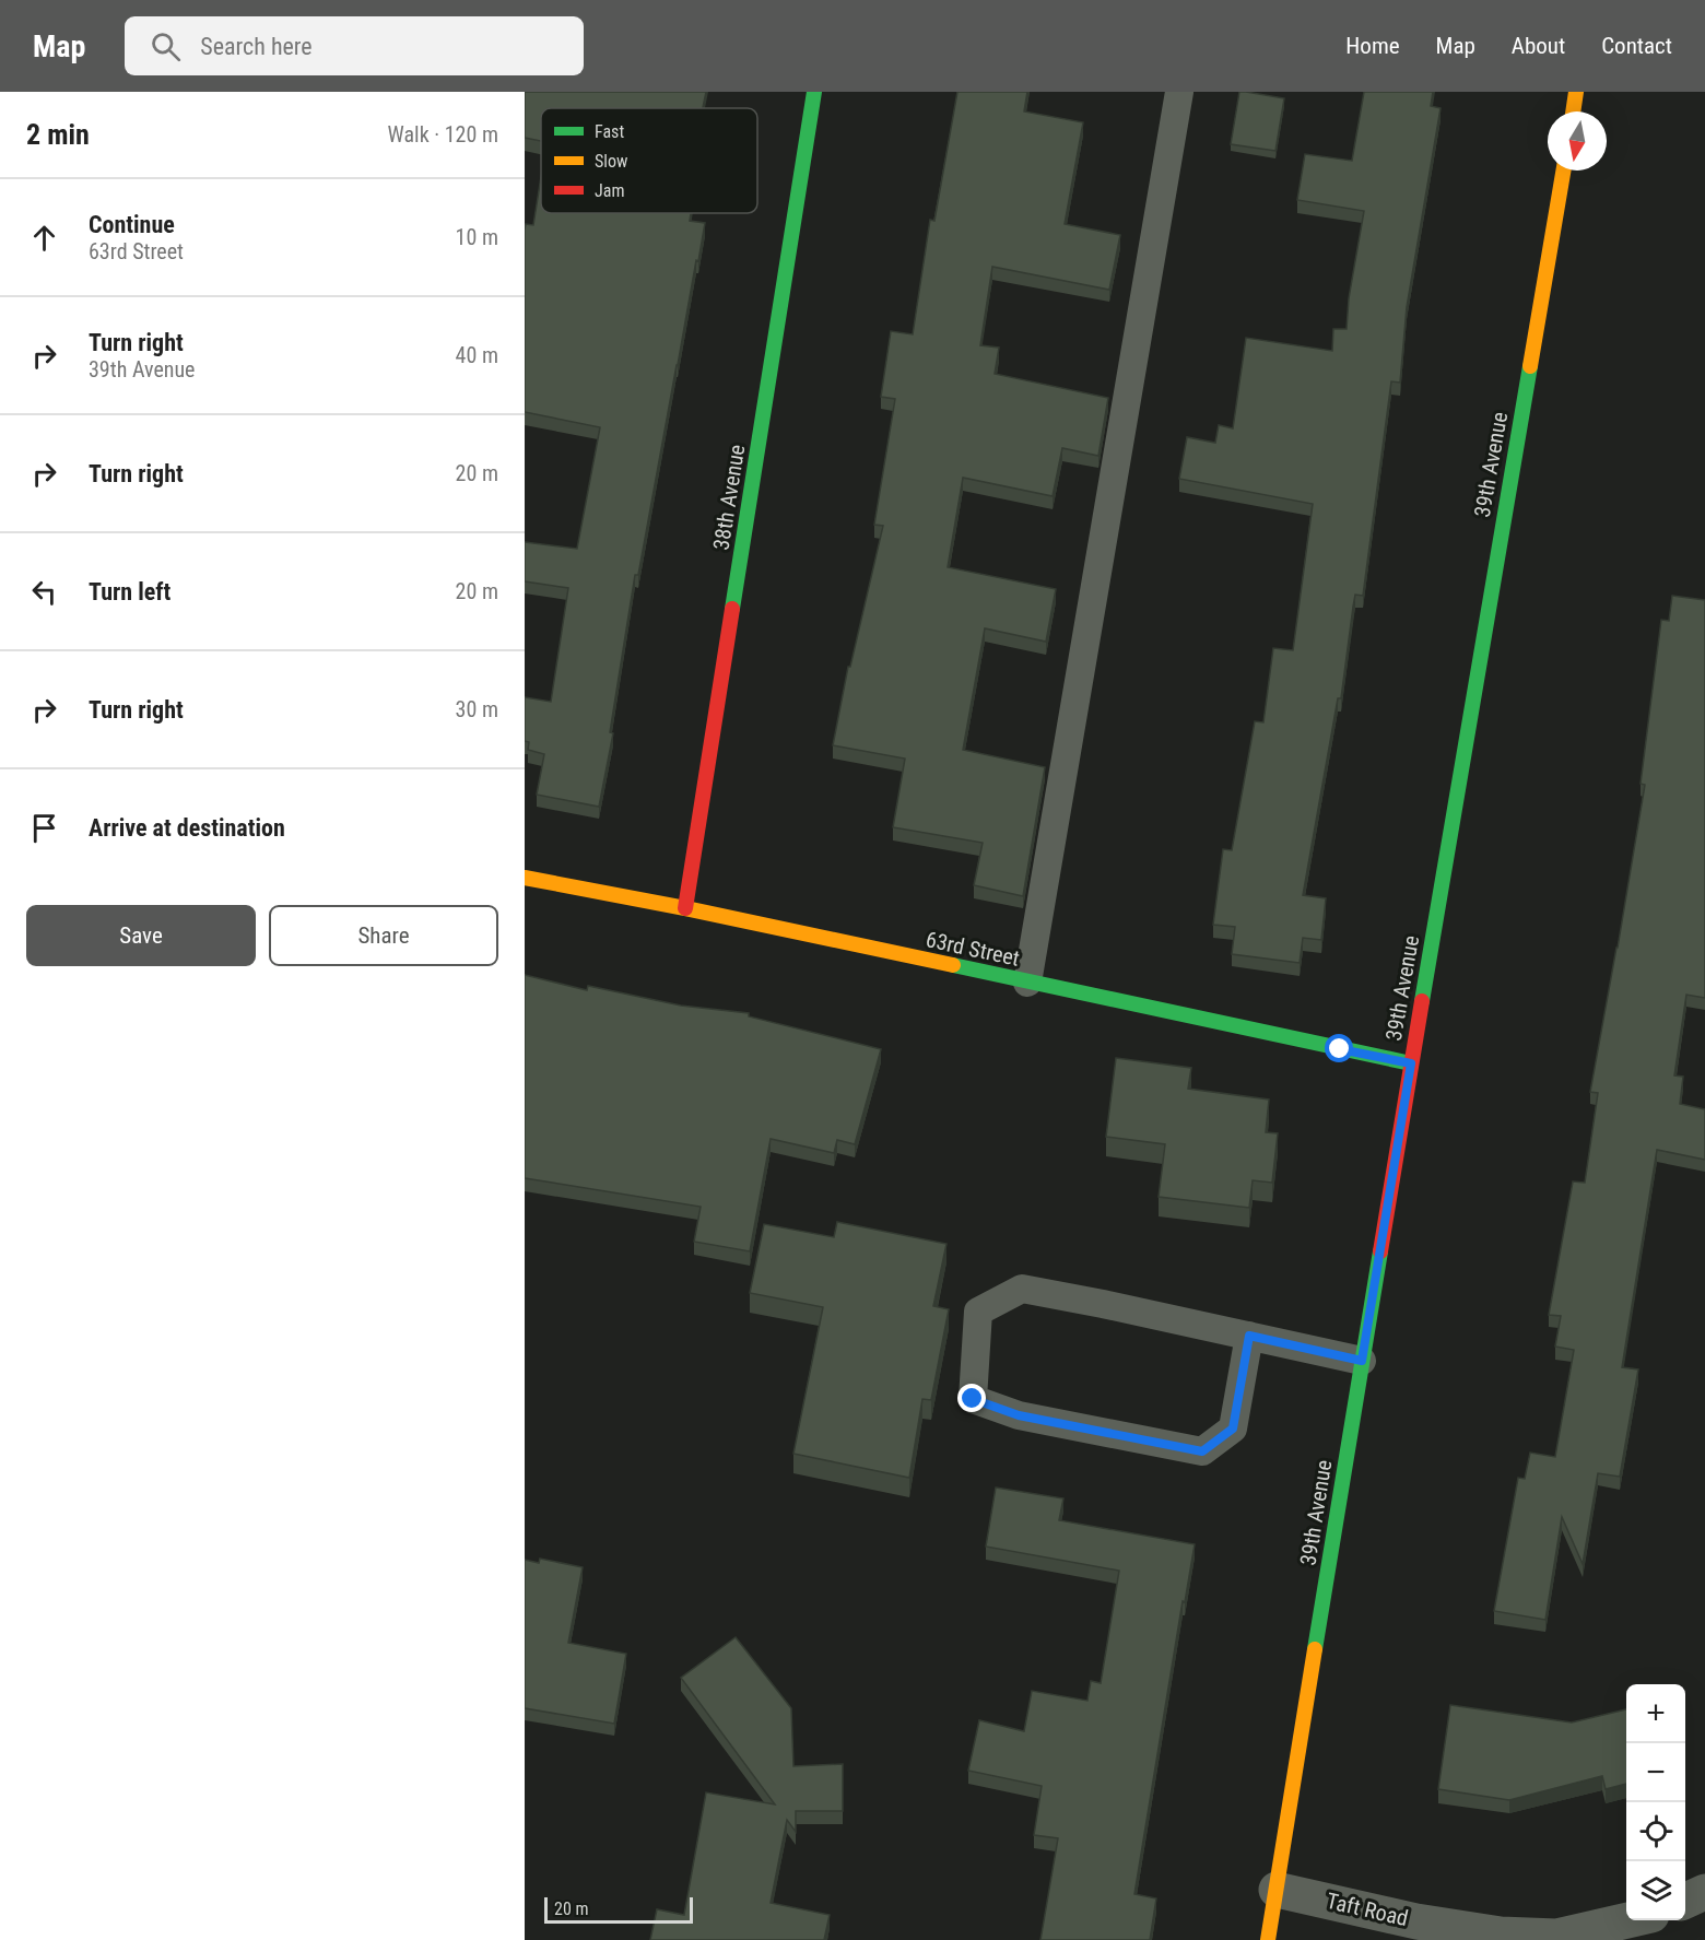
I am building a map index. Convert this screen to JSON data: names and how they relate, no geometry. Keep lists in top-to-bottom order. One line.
{"streets":{"main road":["39th Avenue","38th Avenue","63rd Street"],"street":["Taft Road"]},"crossings":[["39th Avenue","63rd Street"],["39th Avenue","Taft Road"],["38th Avenue","63rd Street"]],"legend":["Fast","Slow","Jam"],"scale_bar":"20 m","north":"bottom","page":{"header":"Map","search":"Search here","nav":["Home","Map","About","Contact"],"heading":["2 min","Walk · 120 m"],"list":[["Continue","63rd Street","10 m"],["Turn right","39th Avenue","40 m"],["Turn right","20 m"],["Turn left","20 m"],["Turn right","30 m"],"Arrive at destination"],"buttons":["Save","Share"],"map_buttons":["+","−"],"scale":"20 m"}}
